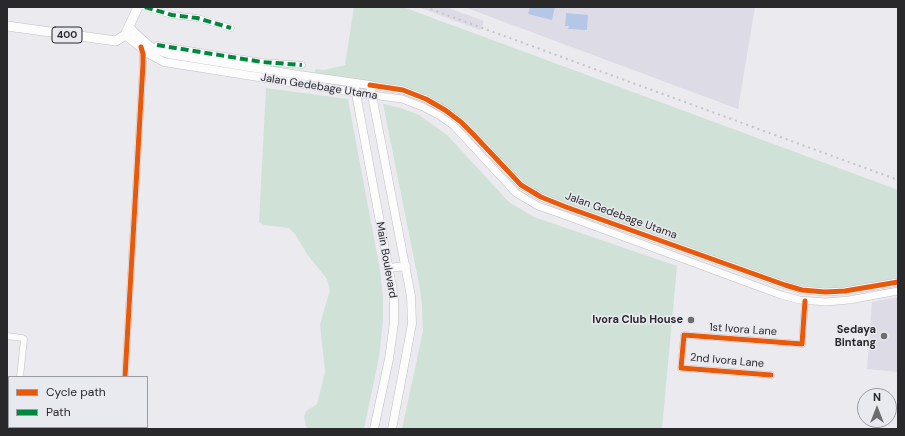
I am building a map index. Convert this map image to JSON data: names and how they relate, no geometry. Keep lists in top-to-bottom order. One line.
{"streets":{"main road":["400","Jalan Gedebage Utama","Main Boulevard"],"street":["1st Ivora Lane","2nd Ivora Lane"]},"crossings":[["400","Jalan Gedebage Utama"],["Jalan Gedebage Utama","Main Boulevard"],["Jalan Gedebage Utama","1st Ivora Lane"],["1st Ivora Lane","2nd Ivora Lane"]],"places":["Ivora Club House","Sedaya Bintang"],"legend":["Cycle path","Path"],"north":"top"}
